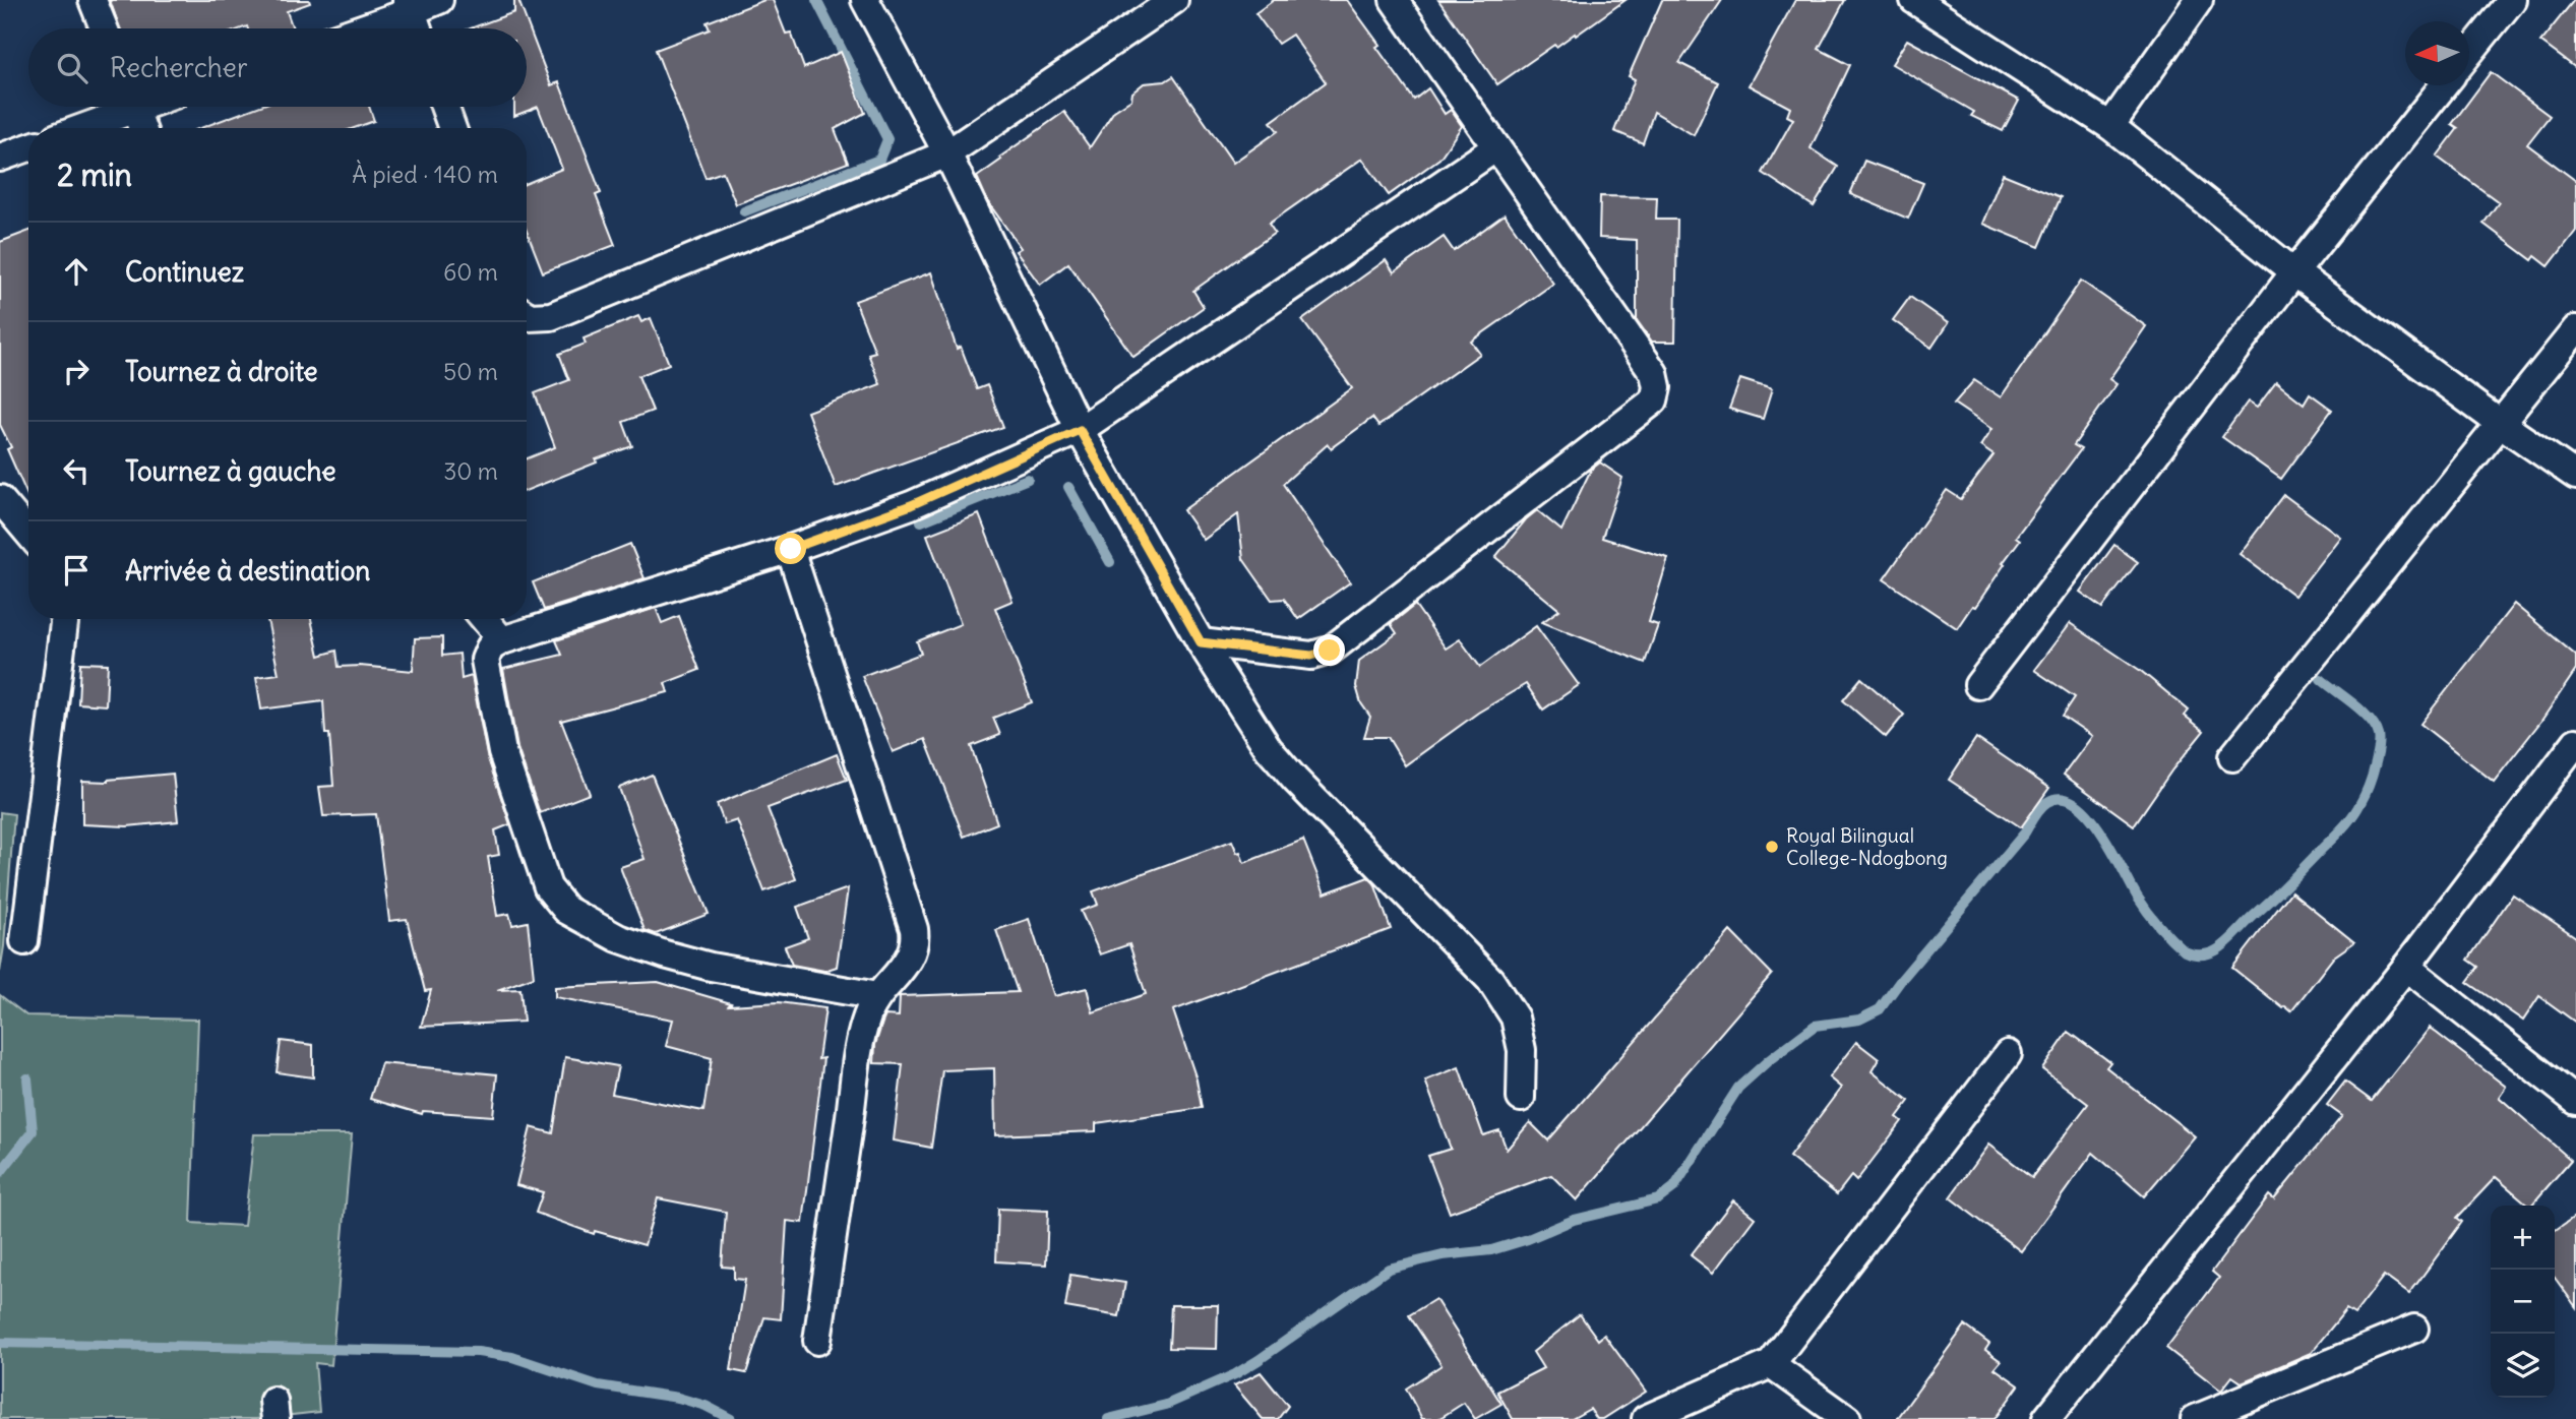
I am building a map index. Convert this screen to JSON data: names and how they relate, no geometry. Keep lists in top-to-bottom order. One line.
{"places":["Royal Bilingual College-Ndogbong"],"north":"left","page":{"search":"Rechercher","heading":["2 min","À pied · 140 m"],"list":[["Continuez","60 m"],["Tournez à droite","50 m"],["Tournez à gauche","30 m"],"Arrivée à destination"],"map_buttons":["+","−"]}}
